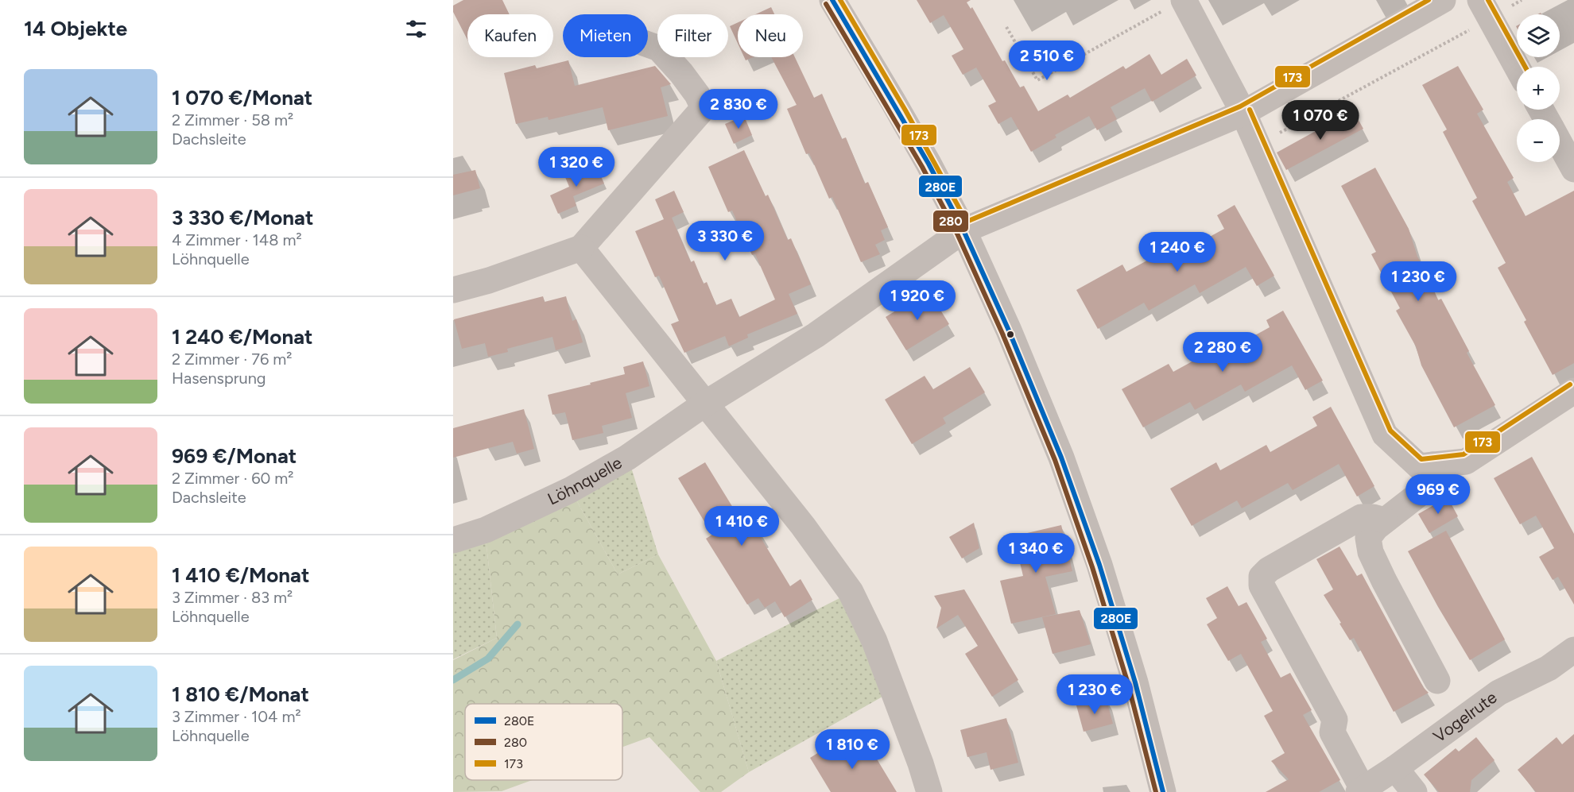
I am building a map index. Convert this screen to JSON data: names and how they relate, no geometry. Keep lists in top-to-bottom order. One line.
{"streets":{"street":["Löhnquelle","Vogelrute"]},"lines":["transit line 280E","transit line 173","transit line 280"],"legend":["280E","280","173"],"page":{"heading":"14 Objekte","map_buttons":["+","−"],"chip":["Kaufen","Mieten","Filter","Neu"],"price":["2 510 €","2 830 €","1 070 €","1 320 €","3 330 €","1 240 €","1 230 €","1 920 €","2 280 €","969 €","1 410 €","1 340 €","1 230 €","1 810 €"],"list":[{"name":"1 070 €/Monat","note":"2 Zimmer · 58 m² · Dachsleite"},{"name":"3 330 €/Monat","note":"4 Zimmer · 148 m² · Löhnquelle"},{"name":"1 240 €/Monat","note":"2 Zimmer · 76 m² · Hasensprung"},{"name":"969 €/Monat","note":"2 Zimmer · 60 m² · Dachsleite"},{"name":"1 410 €/Monat","note":"3 Zimmer · 83 m² · Löhnquelle"},{"name":"1 810 €/Monat","note":"3 Zimmer · 104 m² · Löhnquelle"}]}}
